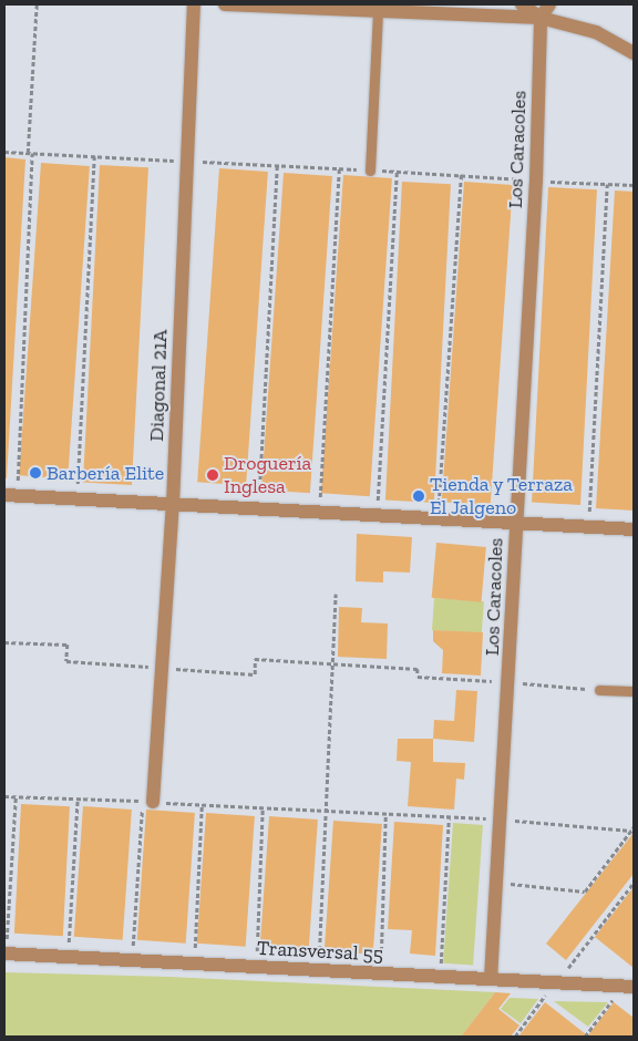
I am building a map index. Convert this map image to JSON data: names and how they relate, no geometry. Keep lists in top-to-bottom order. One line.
{"streets":{"street":["Los Caracoles","Diagonal 21A","Transversal 55"]},"crossings":[["Los Caracoles","Transversal 55"]],"places":["Barbería Elite","Droguería Inglesa","Tienda y Terraza El Jalgeno"]}
